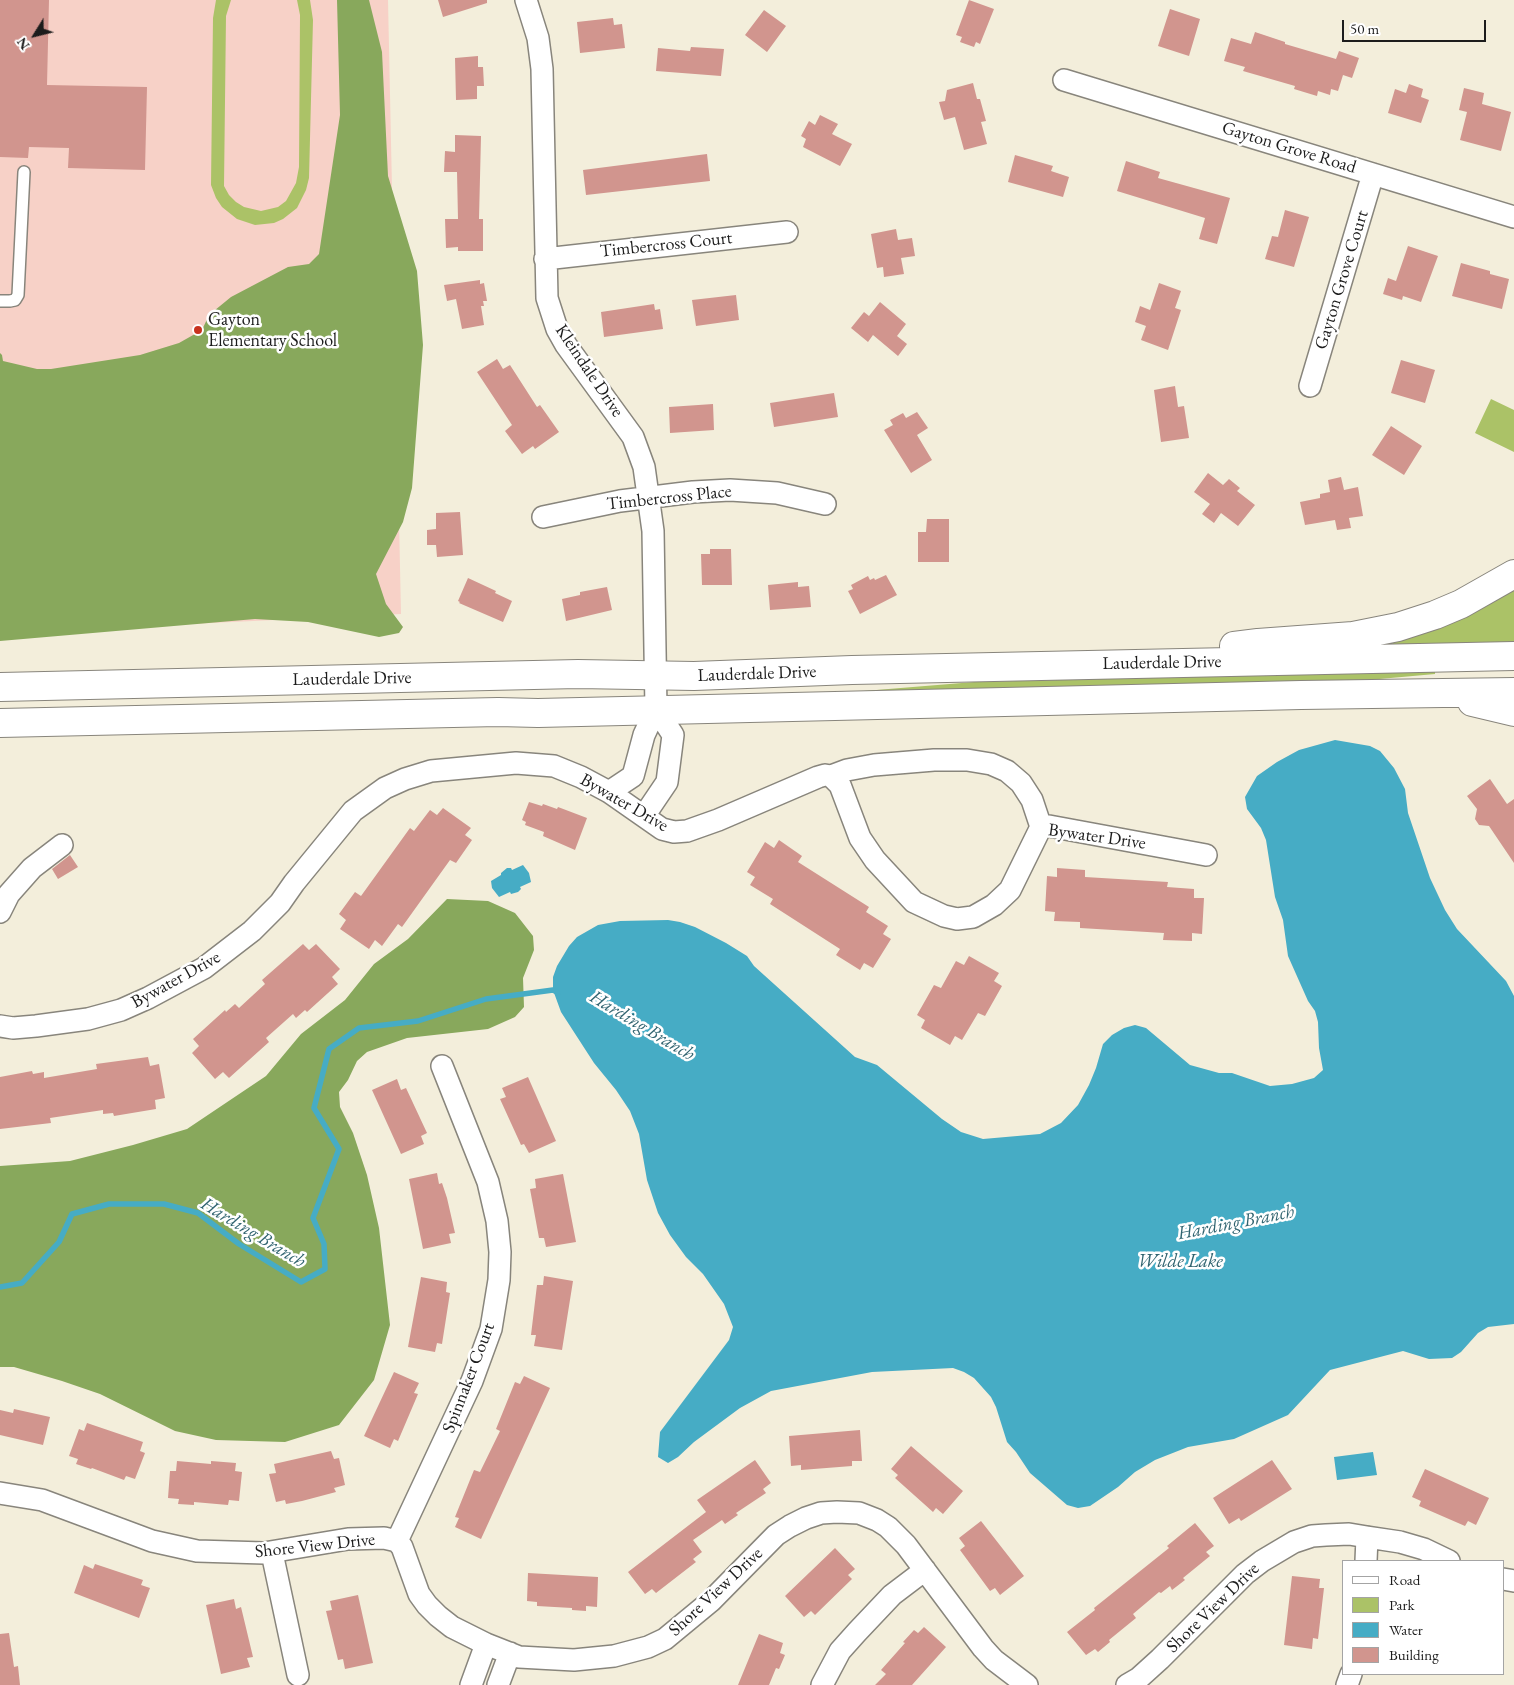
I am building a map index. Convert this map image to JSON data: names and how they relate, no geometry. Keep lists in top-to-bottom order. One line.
{"streets":{"main road":["Lauderdale Drive"],"street":["Gayton Grove Road","Timbercross Court","Gayton Grove Court","Kleindale Drive","Timbercross Place","Bywater Drive","Spinnaker Court","Shore View Drive"]},"crossings":[["Gayton Grove Road","Gayton Grove Court"],["Timbercross Court","Kleindale Drive"],["Kleindale Drive","Timbercross Place"],["Kleindale Drive","Lauderdale Drive"],["Kleindale Drive","Bywater Drive"],["Spinnaker Court","Shore View Drive"]],"water":["Harding Branch","Wilde Lake"],"places":["Gayton Elementary School"],"legend":["Road","Park","Water","Building"],"scale_bar":"50 m","north":"bottom left"}
